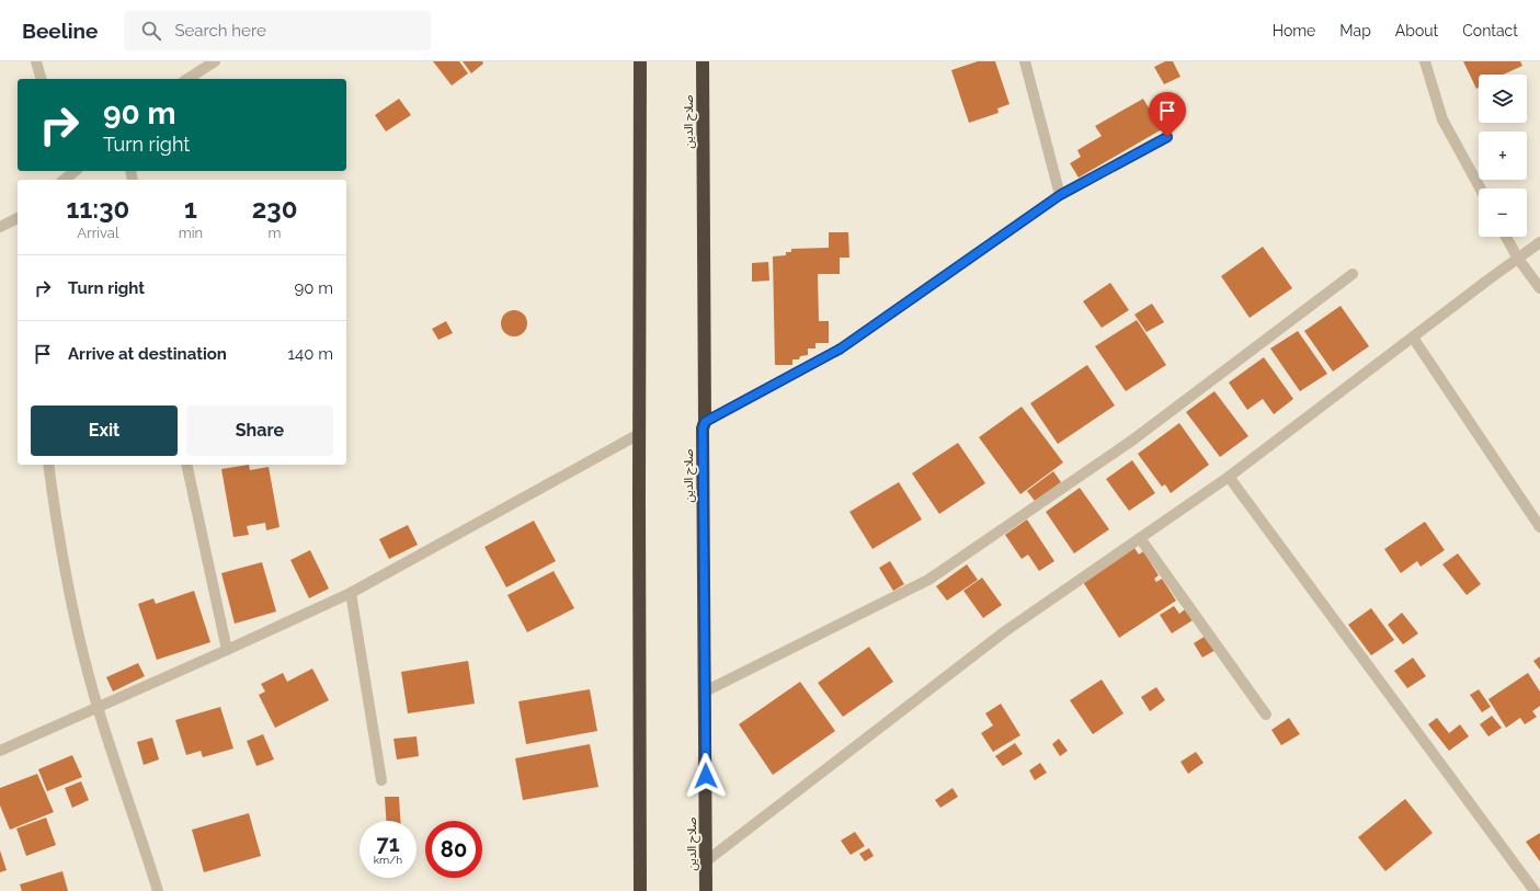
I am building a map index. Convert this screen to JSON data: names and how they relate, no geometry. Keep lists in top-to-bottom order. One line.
{"streets":{"highway":["صلاح الدين"]},"page":{"header":"Beeline","search":"Search here","nav":["Home","Map","About","Contact"],"map_buttons":["+","−"],"turn":["90 m","Turn right"],"eta":["11:30","Arrival","1","min","230","m"],"list":[{"name":"Turn right","value":"90 m"},{"name":"Arrive at destination","value":"140 m"}],"buttons":["Exit","Share"],"speed":"71 km/h","limit":"80"}}
